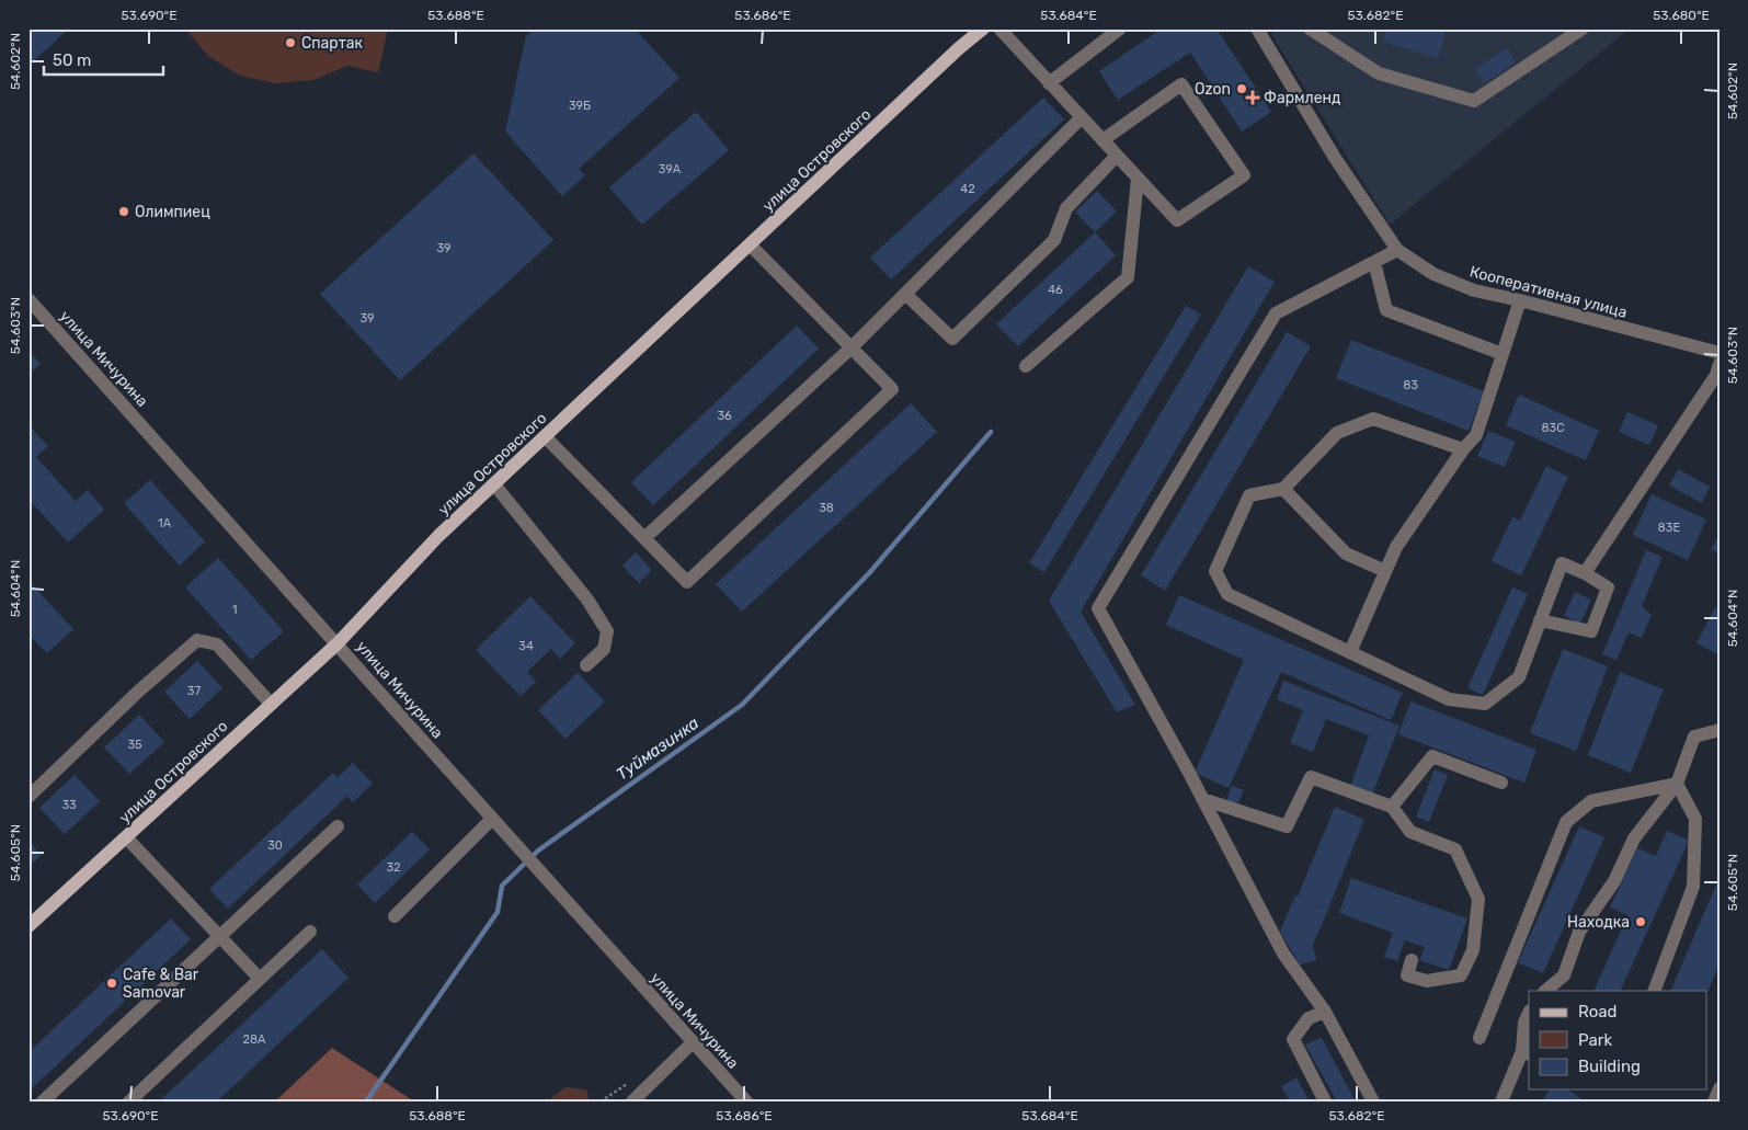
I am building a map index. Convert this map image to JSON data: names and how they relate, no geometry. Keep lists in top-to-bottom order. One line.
{"streets":{"main road":["улица Островского"],"street":["Кооперативная улица","улица Мичурина"]},"crossings":[["улица Островского","улица Мичурина"]],"water":["Туймазинка"],"places":{"other":["Спартак","Ozon","Олимпиец","Находка","Cafe & Bar Samovar"],"health":["Фармленд"]},"house_numbers":["39Б","39А","42","39","46","39","83","36","83С","38","1А","83Е","1","34","37","35","33","30","32","28А"],"legend":["Road","Park","Building"],"scale_bar":"50 m","coordinates":["53.690°E","53.688°E","53.686°E","53.684°E","53.682°E","53.680°E","54.602°N","54.603°N","54.604°N","54.605°N"]}
